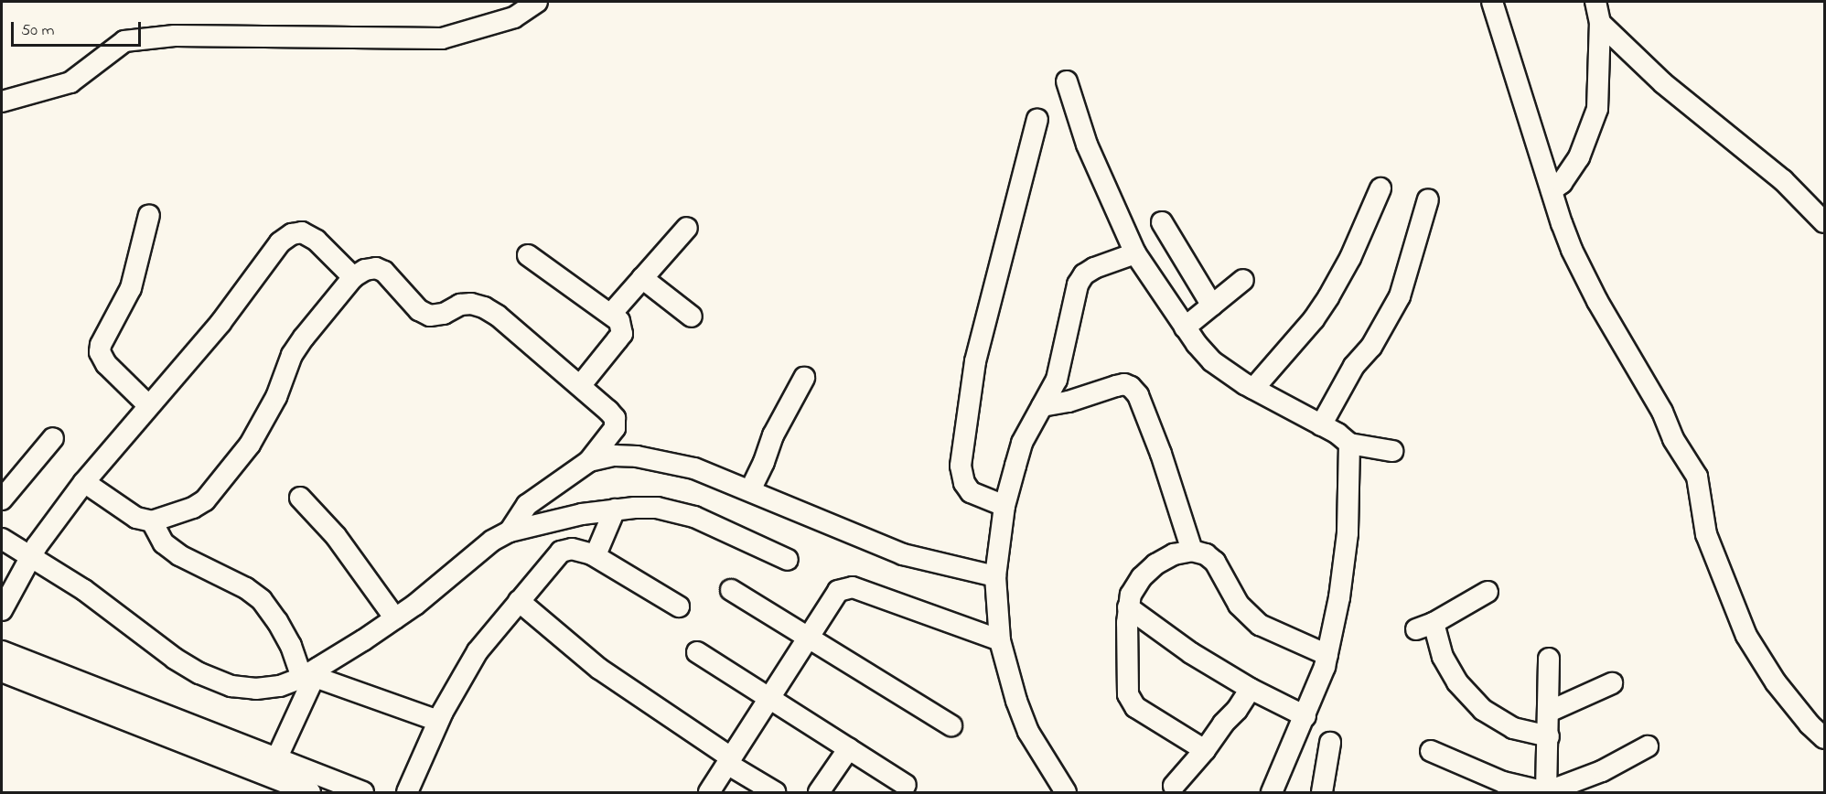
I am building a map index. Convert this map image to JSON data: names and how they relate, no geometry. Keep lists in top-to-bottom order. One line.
{"scale_bar":"50 m"}
